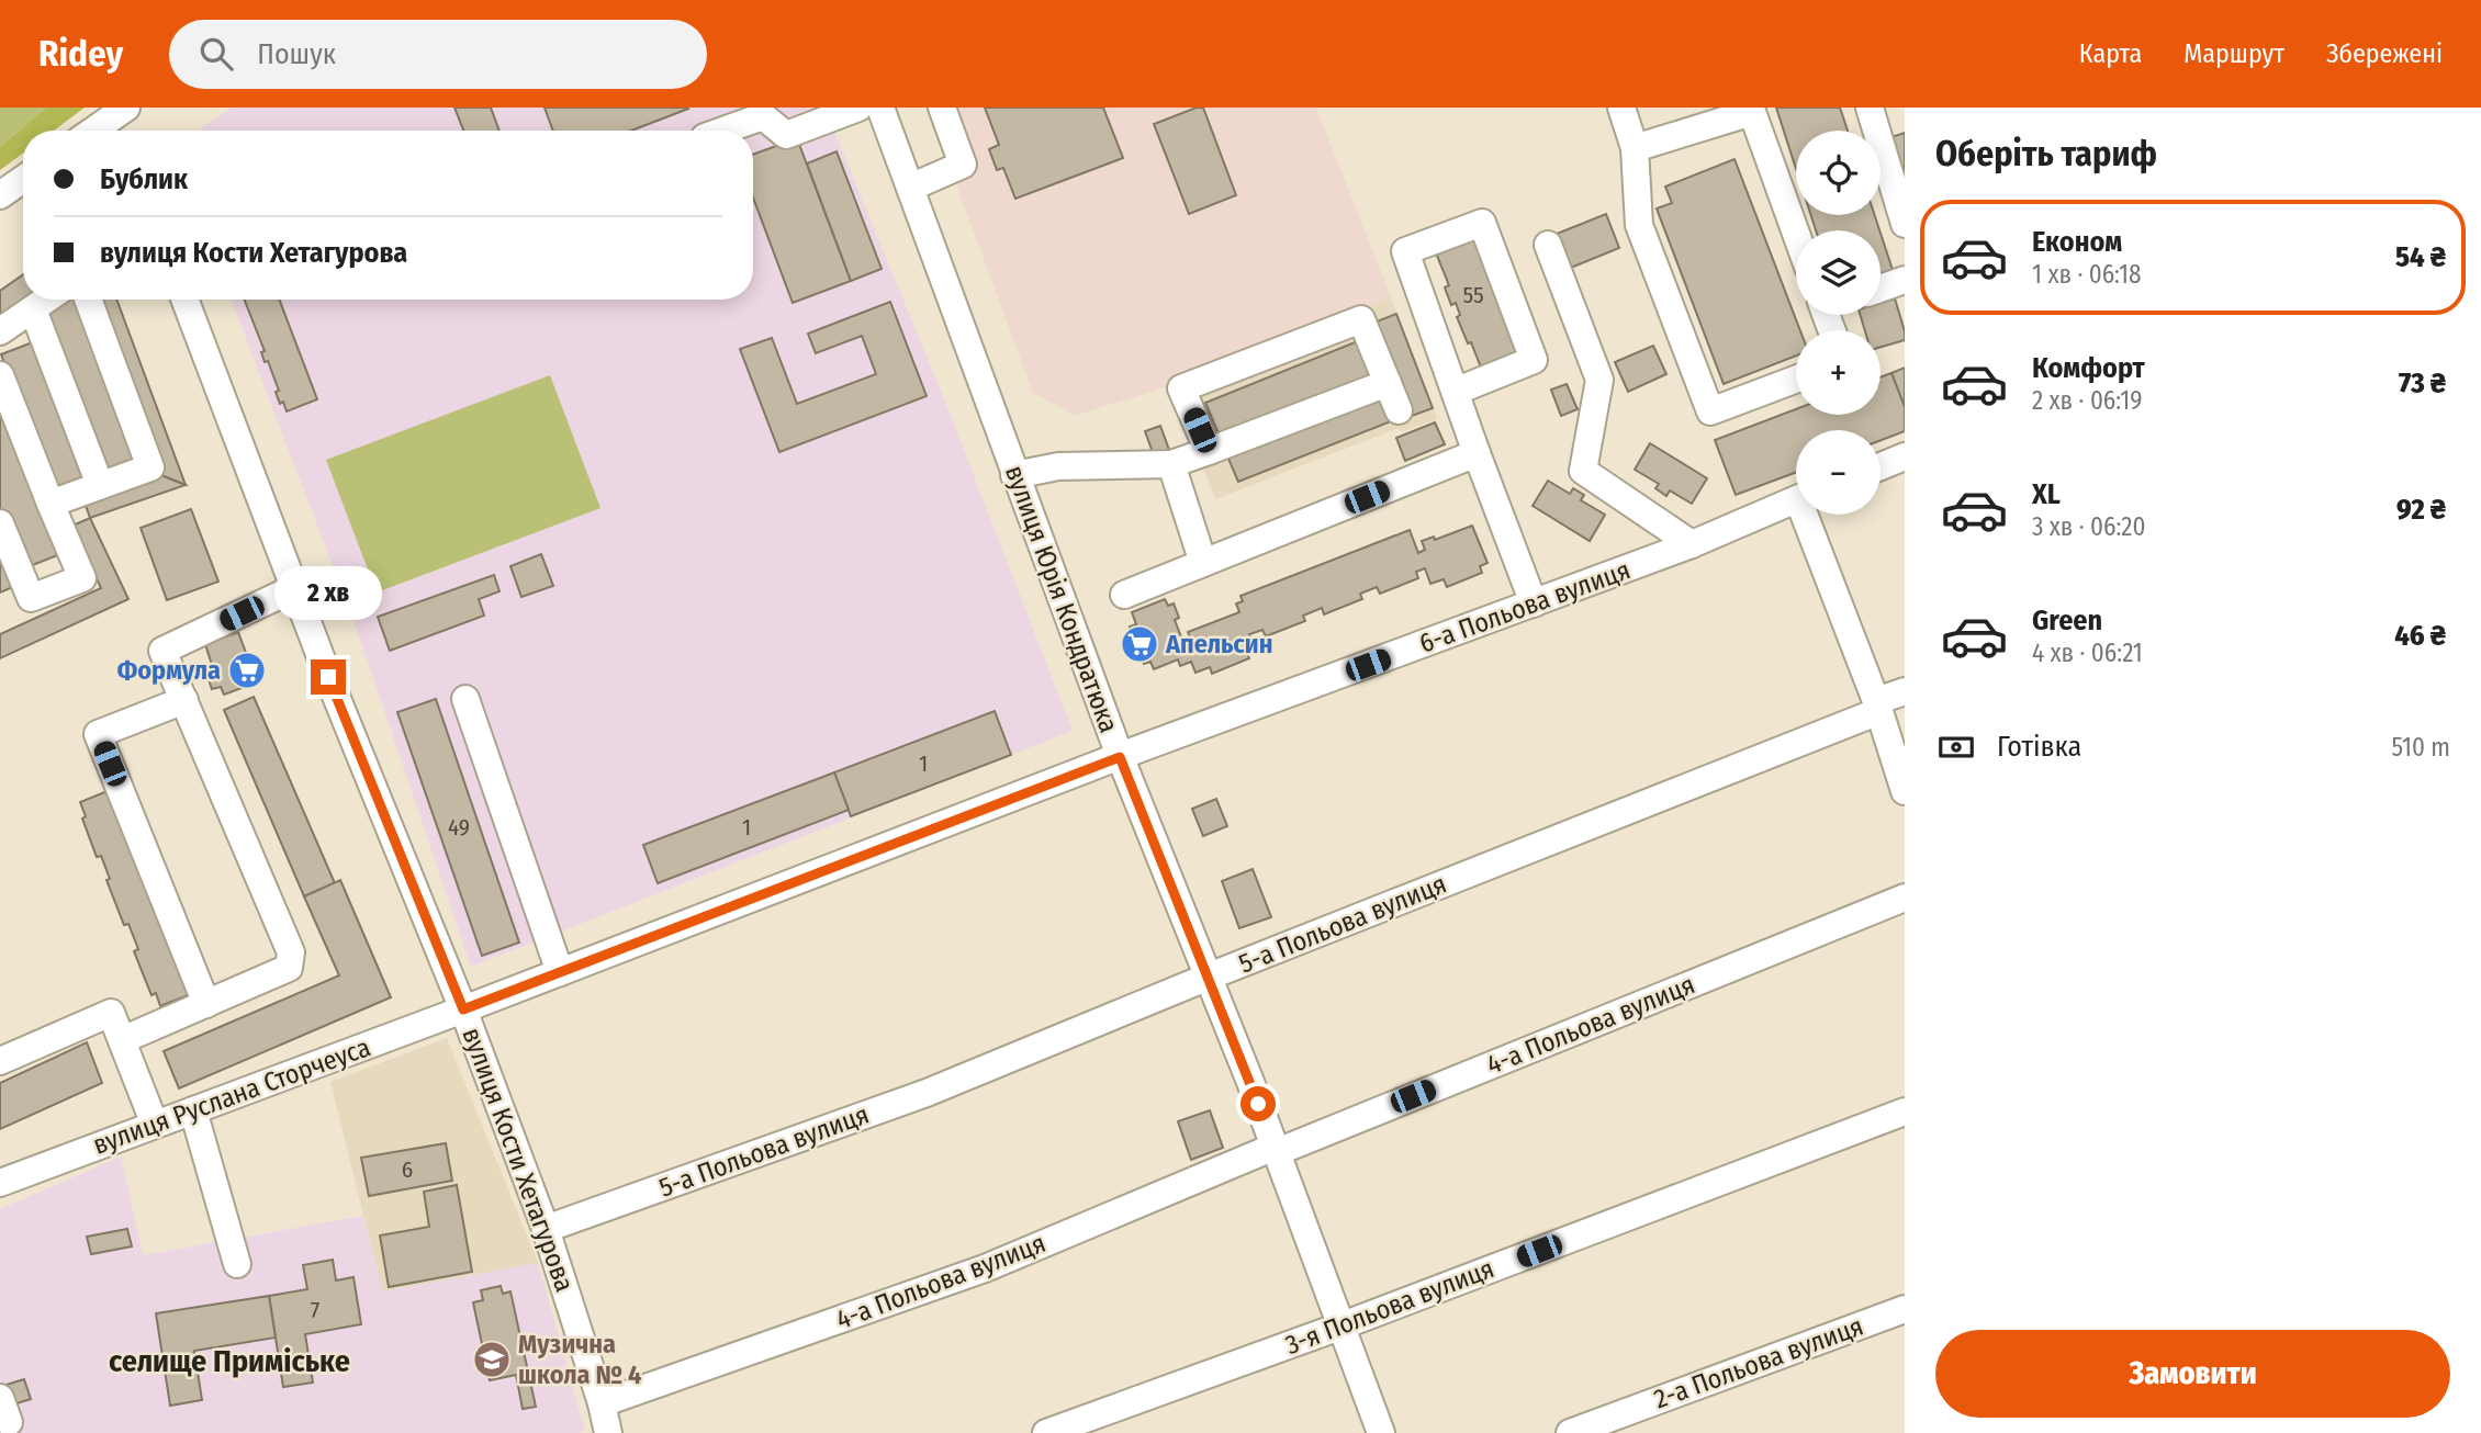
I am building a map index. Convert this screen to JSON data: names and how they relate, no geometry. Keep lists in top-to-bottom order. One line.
{"streets":{"street":["вулиця Юрія Кондратюка","6-а Польова вулиця","5-а Польова вулиця","4-а Польова вулиця","вулиця Руслана Сторчеуса","вулиця Кости Хетагурова","3-я Польова вулиця","2-а Польова вулиця"]},"crossings":[["вулиця Юрія Кондратюка","6-а Польова вулиця"],["вулиця Юрія Кондратюка","5-а Польова вулиця"],["вулиця Юрія Кондратюка","4-а Польова вулиця"],["вулиця Юрія Кондратюка","3-я Польова вулиця"],["6-а Польова вулиця","вулиця Руслана Сторчеуса"],["6-а Польова вулиця","вулиця Кости Хетагурова"],["5-а Польова вулиця","вулиця Кости Хетагурова"],["4-а Польова вулиця","вулиця Кости Хетагурова"],["вулиця Руслана Сторчеуса","вулиця Кости Хетагурова"]],"districts":["селище Приміське"],"places":{"supermarket":["Апельсин","Формула"],"school or university":["Музична школа № 4"]},"house_numbers":["55","1","49","1","6","7"],"page":{"header":"Ridey","search":"Пошук","nav":["Карта","Маршрут","Збережені"],"heading":"Оберіть тариф","map_buttons":["+","−"],"banner":["Бублик","вулиця Кости Хетагурова"],"list":[{"name":"Економ","note":"1 хв · 06:18","value":"54 ₴"},{"name":"Комфорт","note":"2 хв · 06:19","value":"73 ₴"},{"name":"XL","note":"3 хв · 06:20","value":"92 ₴"},{"name":"Green","note":"4 хв · 06:21","value":"46 ₴"}],"bubble":"2 хв","pay":["Готівка","510 m"],"buttons":"Замовити"}}
